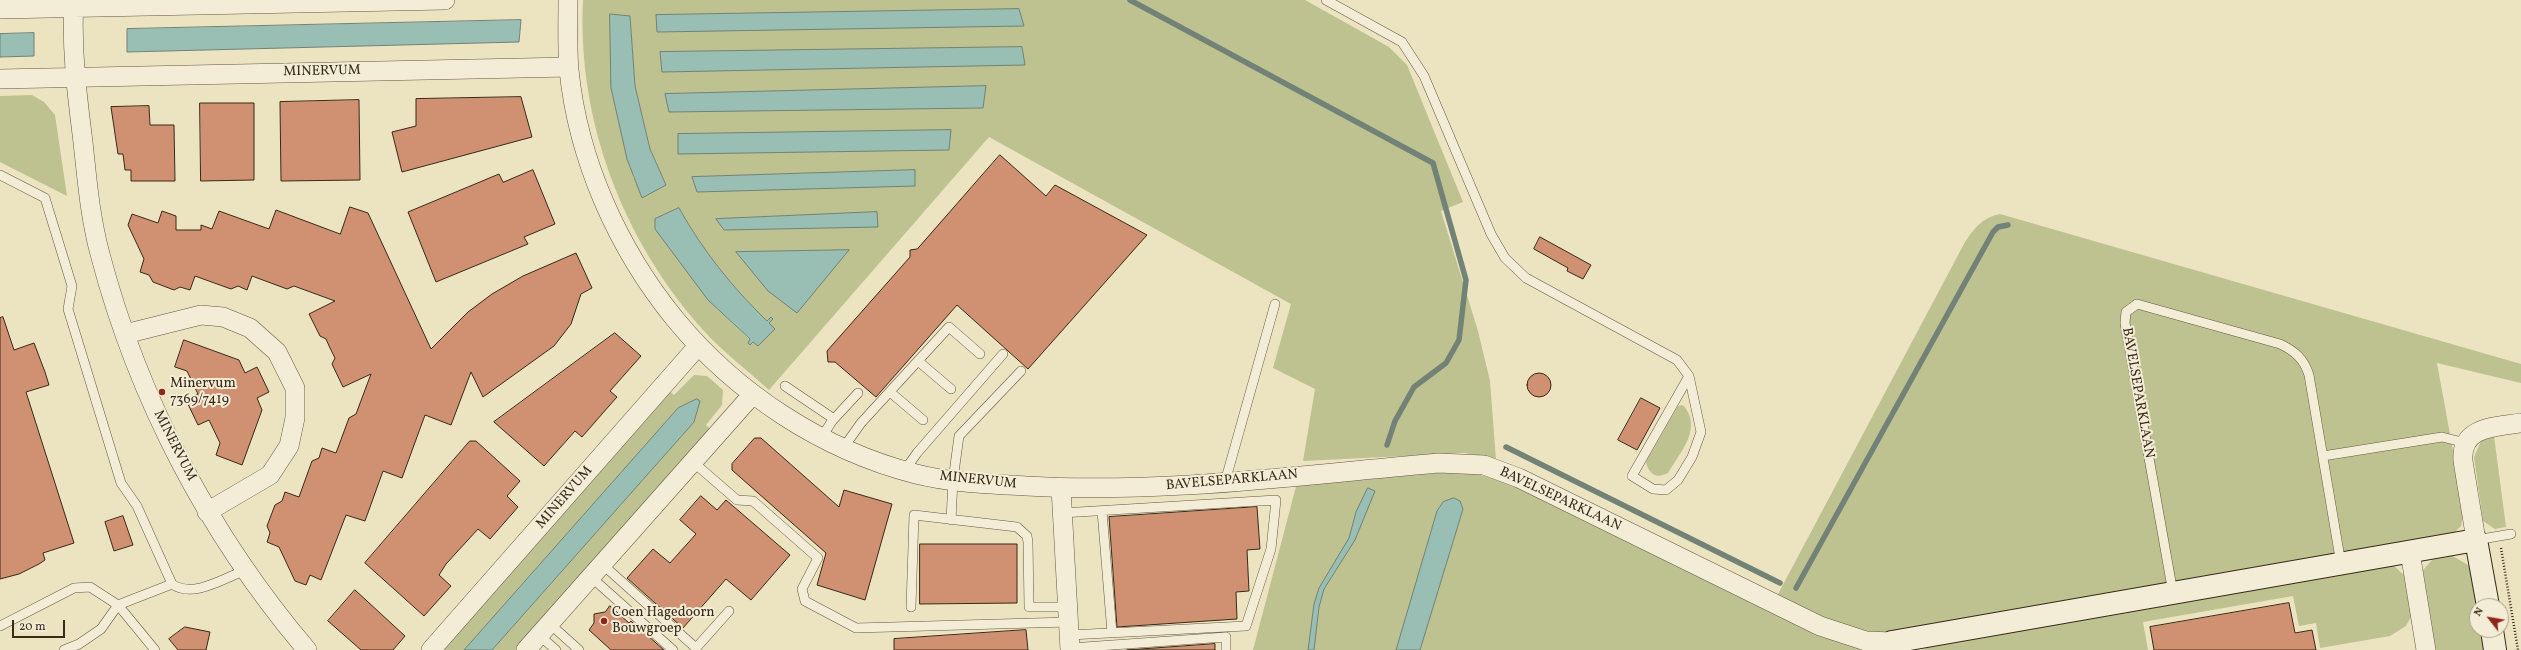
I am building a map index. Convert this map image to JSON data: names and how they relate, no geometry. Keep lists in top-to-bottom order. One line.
{"streets":{"street":["MINERVUM","BAVELSEPARKLAAN"]},"crossings":[["MINERVUM","BAVELSEPARKLAAN"]],"places":["Minervum 7369/7419","Coen Hagedoorn Bouwgroep"],"scale_bar":"20 m","north":"top left"}
